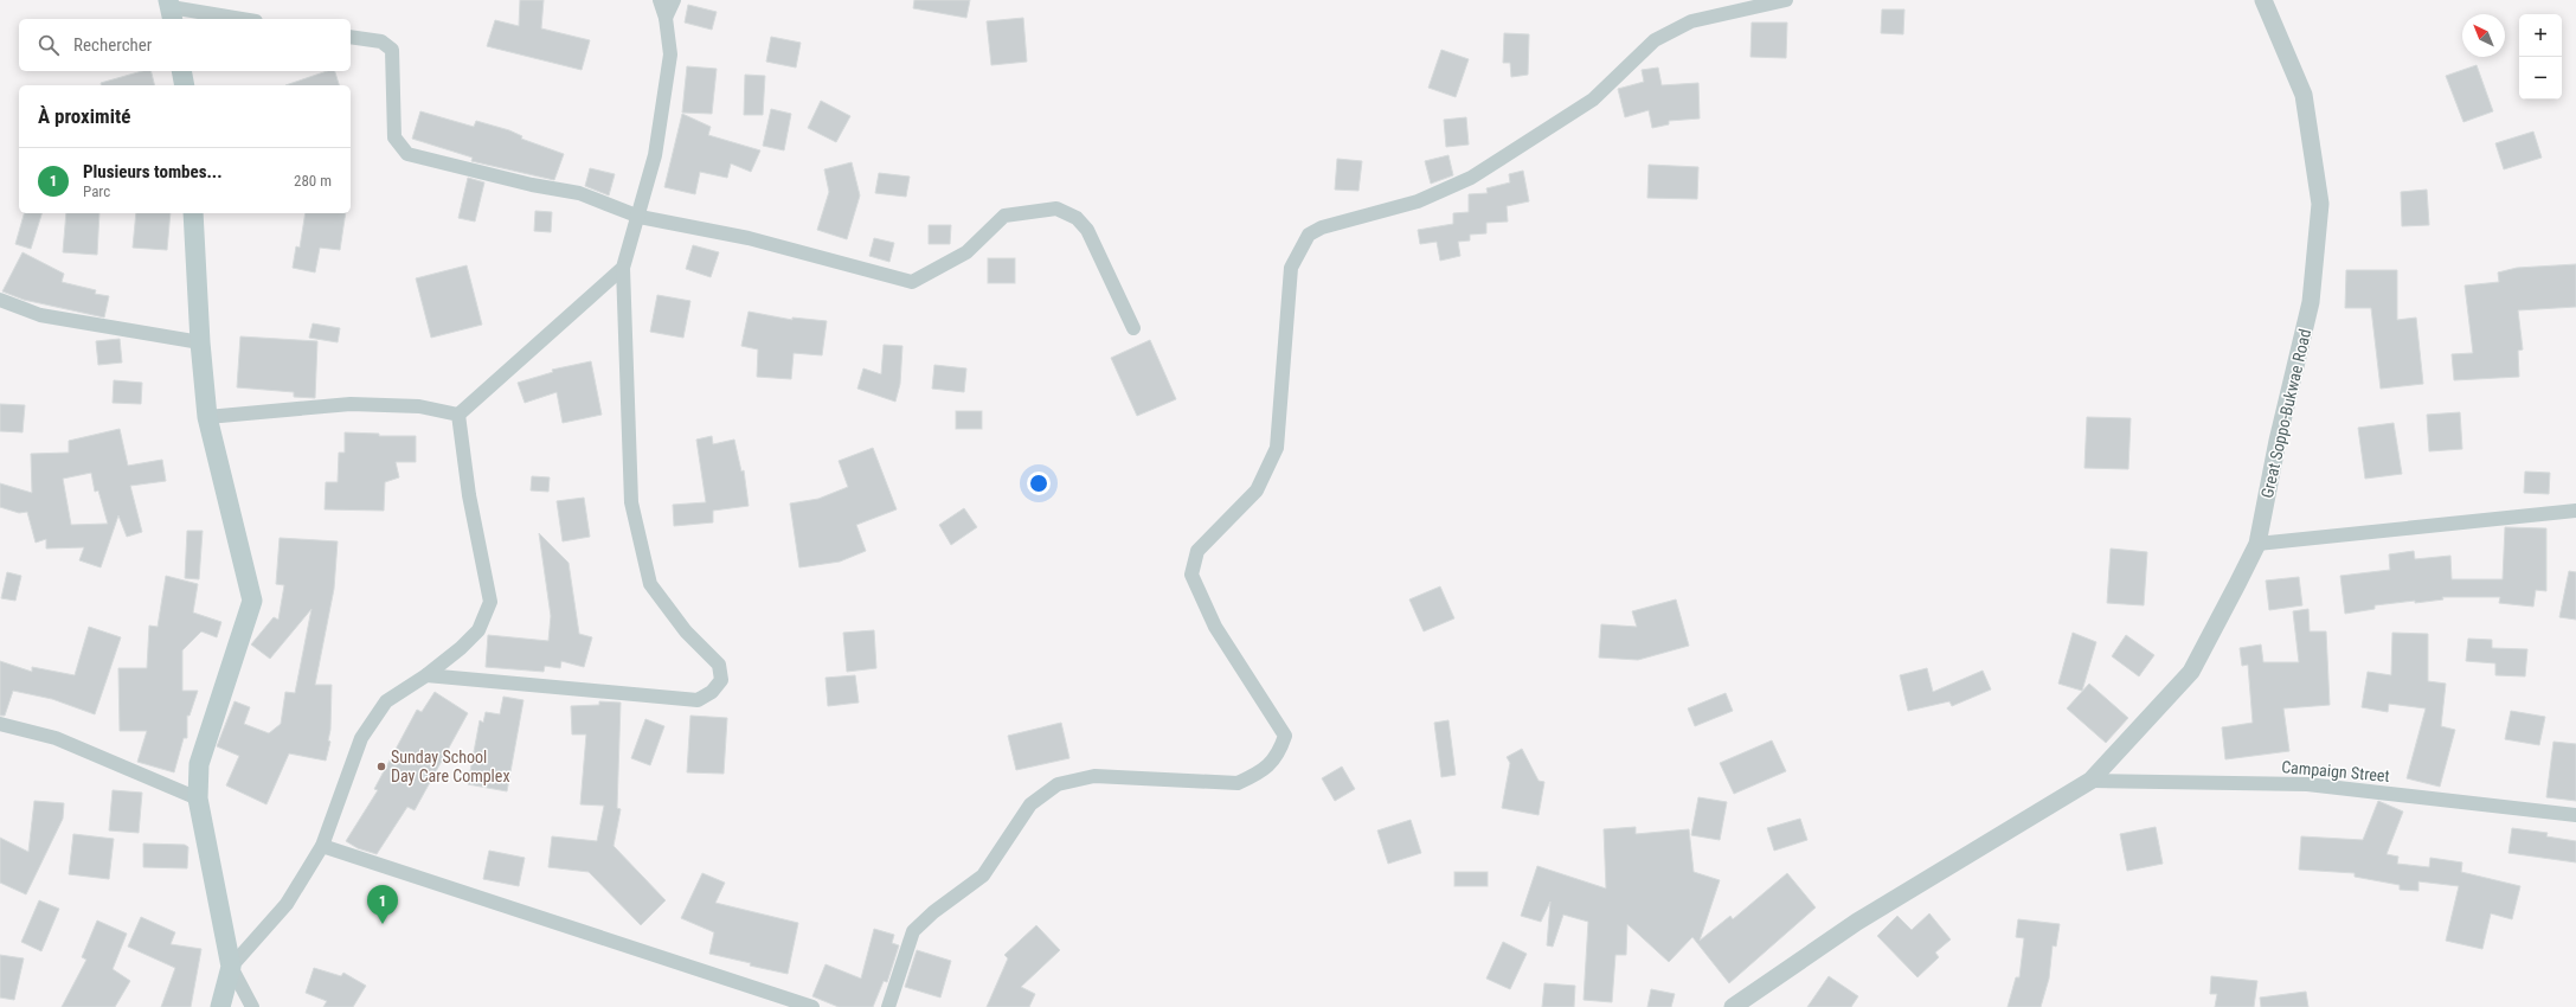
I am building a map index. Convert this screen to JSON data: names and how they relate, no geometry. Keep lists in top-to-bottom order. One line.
{"streets":{"street":["Great Soppo-Bukwae Road","Campaign Street"]},"crossings":[["Great Soppo-Bukwae Road","Campaign Street"]],"places":["Sunday School Day Care Complex"],"north":"top left","page":{"map_buttons":["+","−"],"search":"Rechercher","heading":"À proximité","list":[{"mark":"1","name":"Plusieurs tombes...","note":"Parc","value":"280 m"}],"pins":"1"}}
